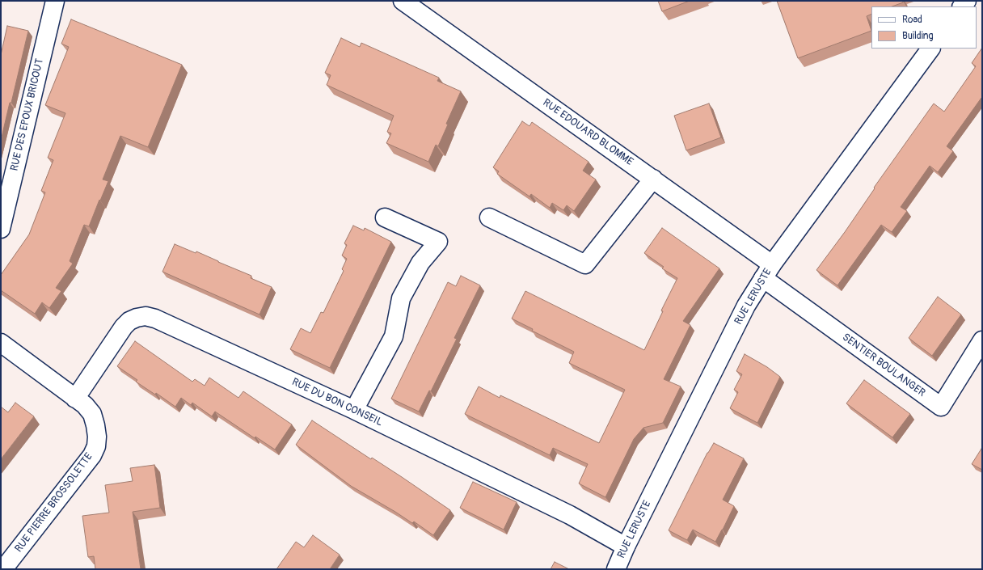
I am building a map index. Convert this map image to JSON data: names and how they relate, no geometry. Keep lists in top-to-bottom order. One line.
{"streets":{"street":["RUE DES EPOUX BRICOUT","RUE EDOUARD BLOMME","RUE LERUSTE","SENTIER BOULANGER","RUE DU BON CONSEIL","RUE PIERRE BROSSOLETTE"]},"crossings":[["RUE EDOUARD BLOMME","RUE LERUSTE"],["RUE EDOUARD BLOMME","SENTIER BOULANGER"],["RUE LERUSTE","SENTIER BOULANGER"],["RUE LERUSTE","RUE DU BON CONSEIL"],["RUE DU BON CONSEIL","RUE PIERRE BROSSOLETTE"]],"legend":["Road","Building"]}
